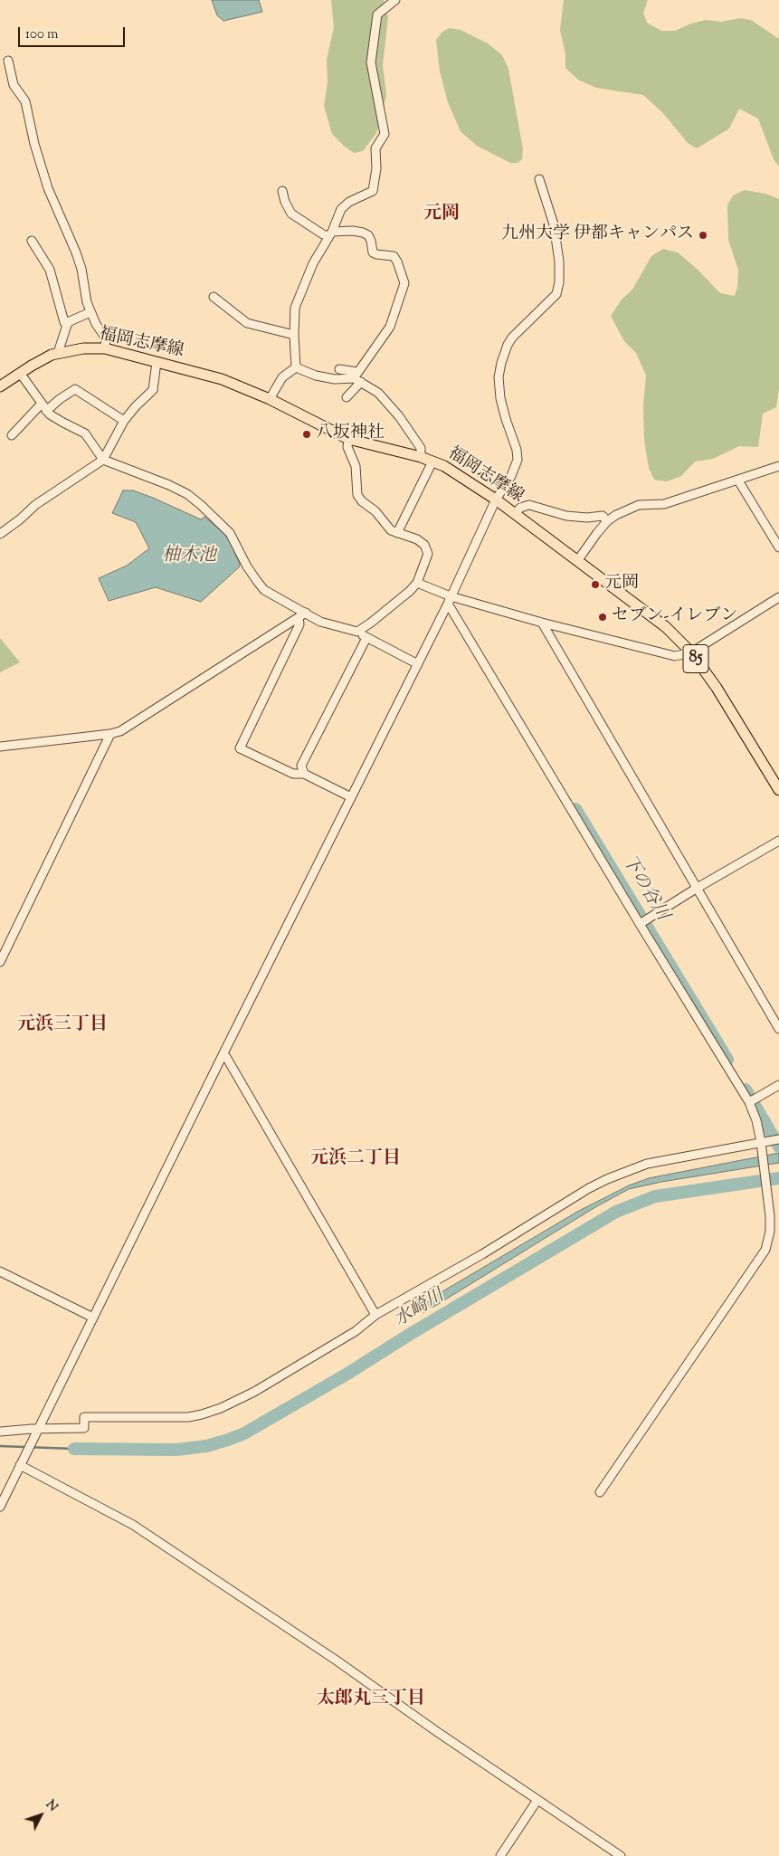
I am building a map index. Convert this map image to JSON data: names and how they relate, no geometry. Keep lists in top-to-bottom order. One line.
{"streets":{"main road":["福岡志摩線","85"]},"districts":["元岡","元浜三丁目","元浜二丁目","太郎丸三丁目"],"water":["柚木池","下の谷川","水崎川"],"places":["九州大学 伊都キャンパス","八坂神社","元岡","セブン-イレブン"],"scale_bar":"100 m","north":"top right"}
